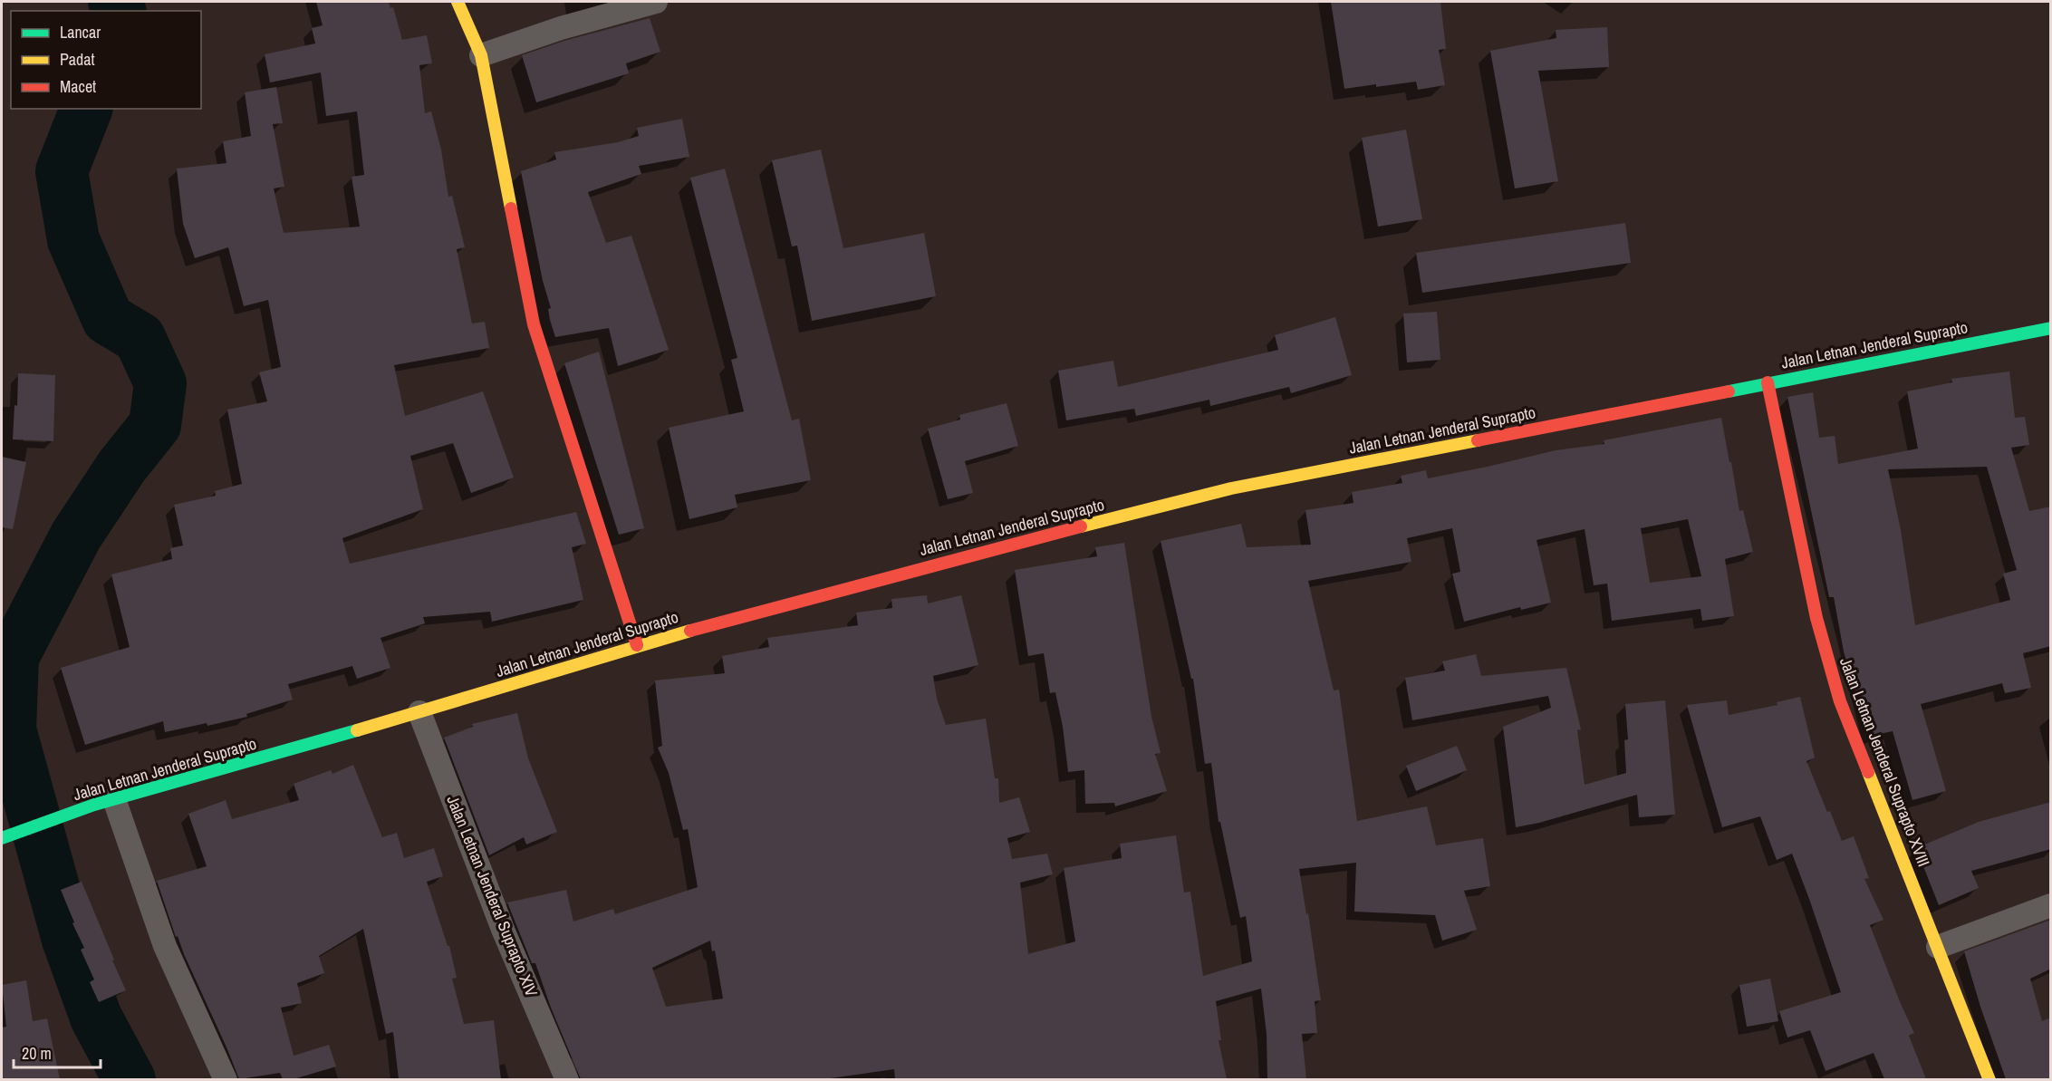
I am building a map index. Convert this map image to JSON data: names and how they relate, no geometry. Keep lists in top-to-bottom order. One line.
{"streets":{"main road":["Jalan Letnan Jenderal Suprapto","Jalan Letnan Jenderal Suprapto XVIII"],"street":["Jalan Letnan Jenderal Suprapto XIV"]},"crossings":[["Jalan Letnan Jenderal Suprapto","Jalan Letnan Jenderal Suprapto XVIII"],["Jalan Letnan Jenderal Suprapto","Jalan Letnan Jenderal Suprapto XIV"]],"legend":["Lancar","Padat","Macet"],"scale_bar":"20 m"}
